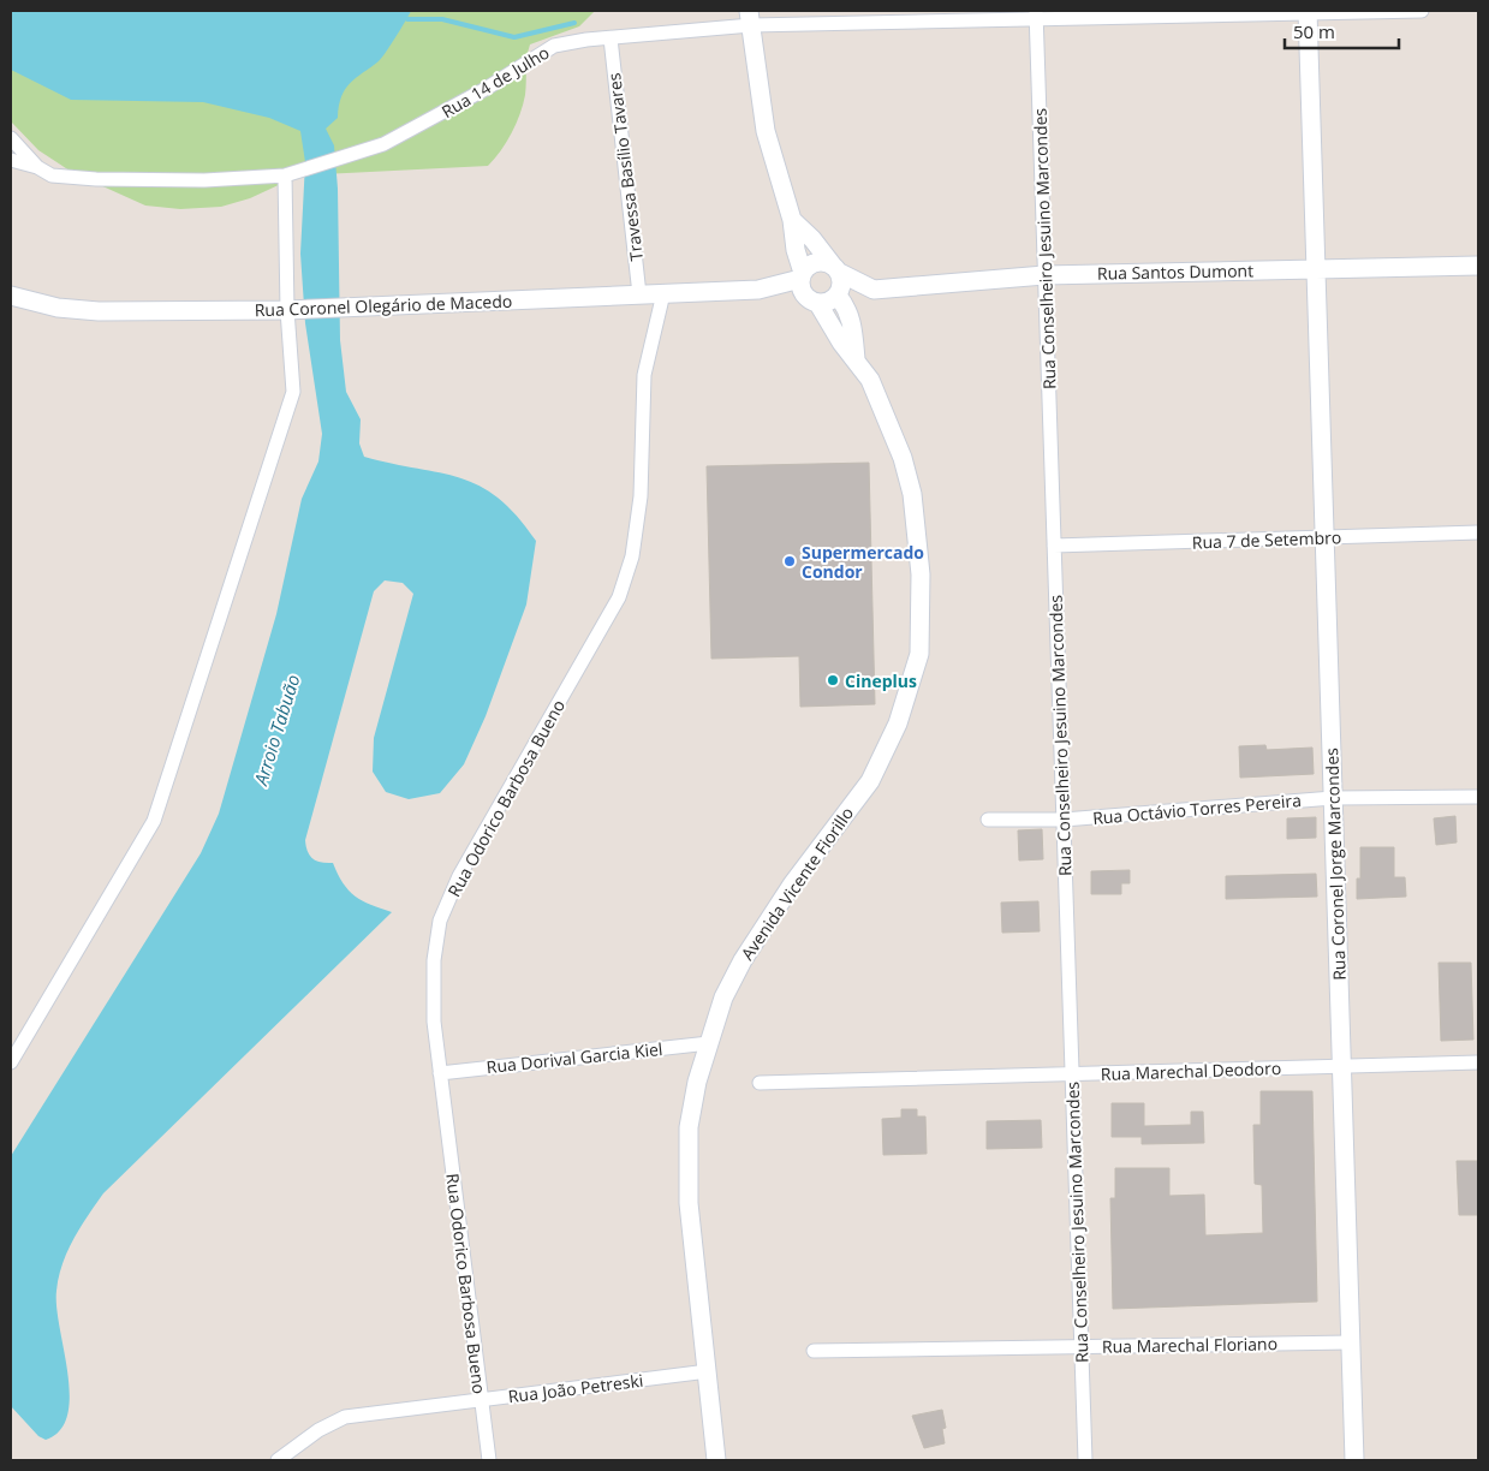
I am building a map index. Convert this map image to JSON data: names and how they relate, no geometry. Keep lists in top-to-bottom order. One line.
{"streets":{"street":["Rua 14 de Julho","Travessa Basílio Tavares","Rua Conselheiro Jesuino Marcondes","Rua Santos Dumont","Rua Coronel Olegário de Macedo","Rua 7 de Setembro","Rua Odorico Barbosa Bueno","Rua Octávio Torres Pereira","Rua Coronel Jorge Marcondes","Avenida Vicente Fiorillo","Rua Dorival Garcia Kiel","Rua Marechal Deodoro","Rua Marechal Floriano","Rua João Petreski"]},"crossings":[["Rua 14 de Julho","Travessa Basílio Tavares"],["Rua 14 de Julho","Rua Conselheiro Jesuino Marcondes"],["Rua 14 de Julho","Rua Coronel Jorge Marcondes"],["Travessa Basílio Tavares","Rua Coronel Olegário de Macedo"],["Rua Conselheiro Jesuino Marcondes","Rua Santos Dumont"],["Rua Conselheiro Jesuino Marcondes","Rua 7 de Setembro"],["Rua Conselheiro Jesuino Marcondes","Rua Octávio Torres Pereira"],["Rua Conselheiro Jesuino Marcondes","Rua Marechal Deodoro"],["Rua Conselheiro Jesuino Marcondes","Rua Marechal Floriano"],["Rua Santos Dumont","Rua Coronel Jorge Marcondes"],["Rua Santos Dumont","Avenida Vicente Fiorillo"],["Rua Coronel Olegário de Macedo","Rua Odorico Barbosa Bueno"],["Rua 7 de Setembro","Rua Coronel Jorge Marcondes"],["Rua Odorico Barbosa Bueno","Rua Dorival Garcia Kiel"],["Rua Odorico Barbosa Bueno","Rua João Petreski"],["Rua Octávio Torres Pereira","Rua Coronel Jorge Marcondes"],["Rua Coronel Jorge Marcondes","Rua Marechal Deodoro"],["Rua Coronel Jorge Marcondes","Rua Marechal Floriano"],["Avenida Vicente Fiorillo","Rua Dorival Garcia Kiel"],["Avenida Vicente Fiorillo","Rua João Petreski"]],"water":["Arroio Tabuão"],"places":["Supermercado Condor","Cineplus"],"scale_bar":"50 m"}
